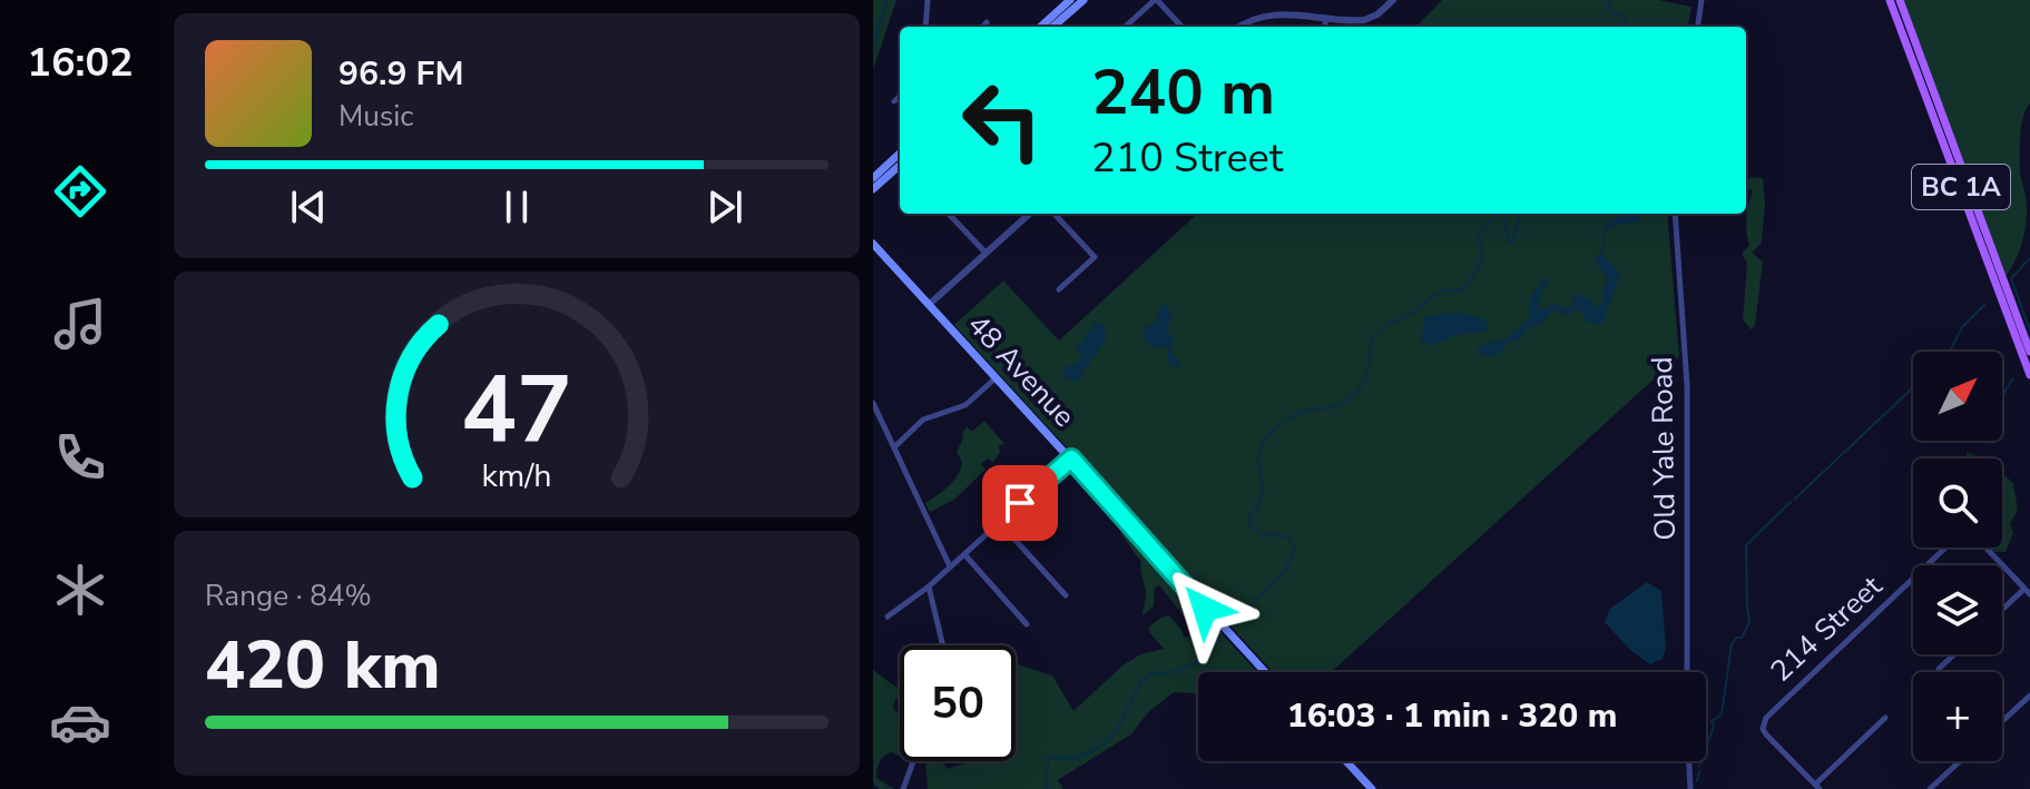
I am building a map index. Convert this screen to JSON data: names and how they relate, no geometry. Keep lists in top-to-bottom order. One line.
{"streets":{"main road":["BC 1A","48 Avenue"],"street":["Old Yale Road","214 Street"]},"north":"top right","page":{"tabs":"16:02","turn":["240 m","210 Street"],"song":["96.9 FM","Music"],"map_buttons":"+","tile":["Range · 84%","420 km"],"limit":"50","trip":"16:03 · 1 min · 320 m","gauge":["47","km/h"]}}
